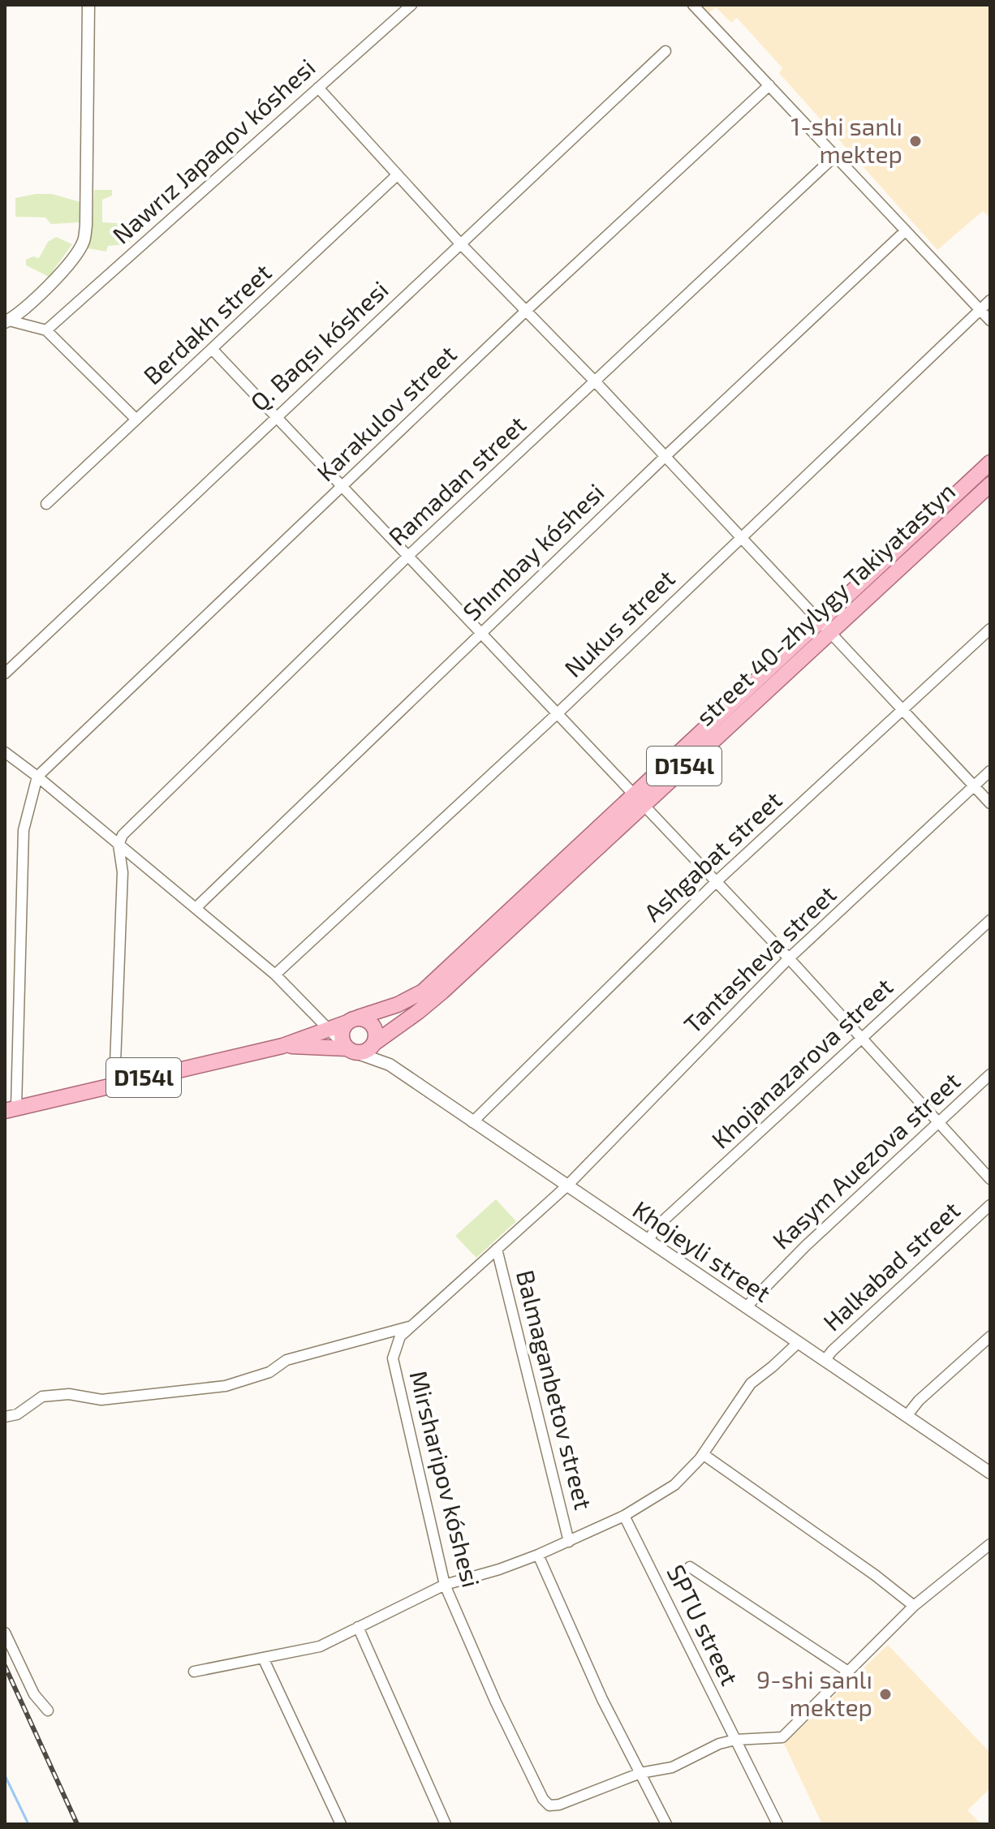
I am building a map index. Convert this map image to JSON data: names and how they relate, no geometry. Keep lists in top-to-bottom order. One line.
{"streets":{"main road":["street 40-zhylygy Takiyatastyn","D154l"],"street":["Nawrız Japaqov kóshesi","Berdakh street","Q. Baqsı kóshesi","Karakulov street","Ramadan street","Shımbay kóshesi","Nukus street","Ashgabat street","Tantasheva street","Khojanazarova street","Kasym Auezova street","Khojeyli street","Halkabad street","Balmaganbetov street","Mirsharipov kóshesi","SPTU street"]},"crossings":[["street 40-zhylygy Takiyatastyn","D154l"],["Ashgabat street","Khojeyli street"],["Tantasheva street","Khojeyli street"],["Tantasheva street","Mirsharipov kóshesi"],["Khojanazarova street","Khojeyli street"],["Kasym Auezova street","Khojeyli street"],["Khojeyli street","Halkabad street"],["Khojeyli street","Mirsharipov kóshesi"],["Balmaganbetov street","Mirsharipov kóshesi"]],"places":["1-shi sanlı mektep","9-shi sanlı mektep"]}
